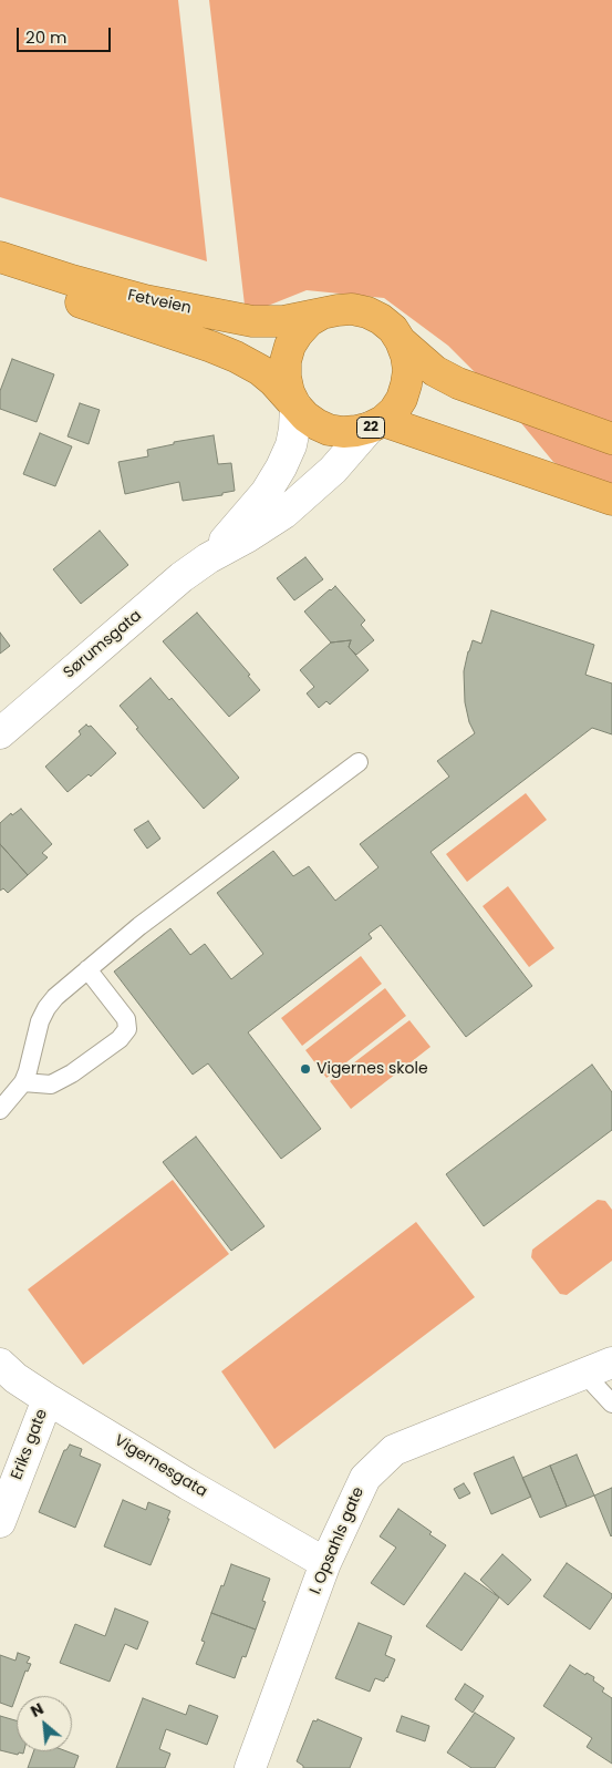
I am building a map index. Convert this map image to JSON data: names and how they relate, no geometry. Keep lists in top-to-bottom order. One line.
{"streets":{"highway":["Fetveien","22"],"street":["Sørumsgata","Eriks gate","Vigernesgata","I. Opsahls gate"]},"crossings":[["Fetveien","22"],["Fetveien","Sørumsgata"],["22","Sørumsgata"],["Eriks gate","Vigernesgata"],["Vigernesgata","I. Opsahls gate"]],"places":["Vigernes skole"],"scale_bar":"20 m","north":"top left"}
